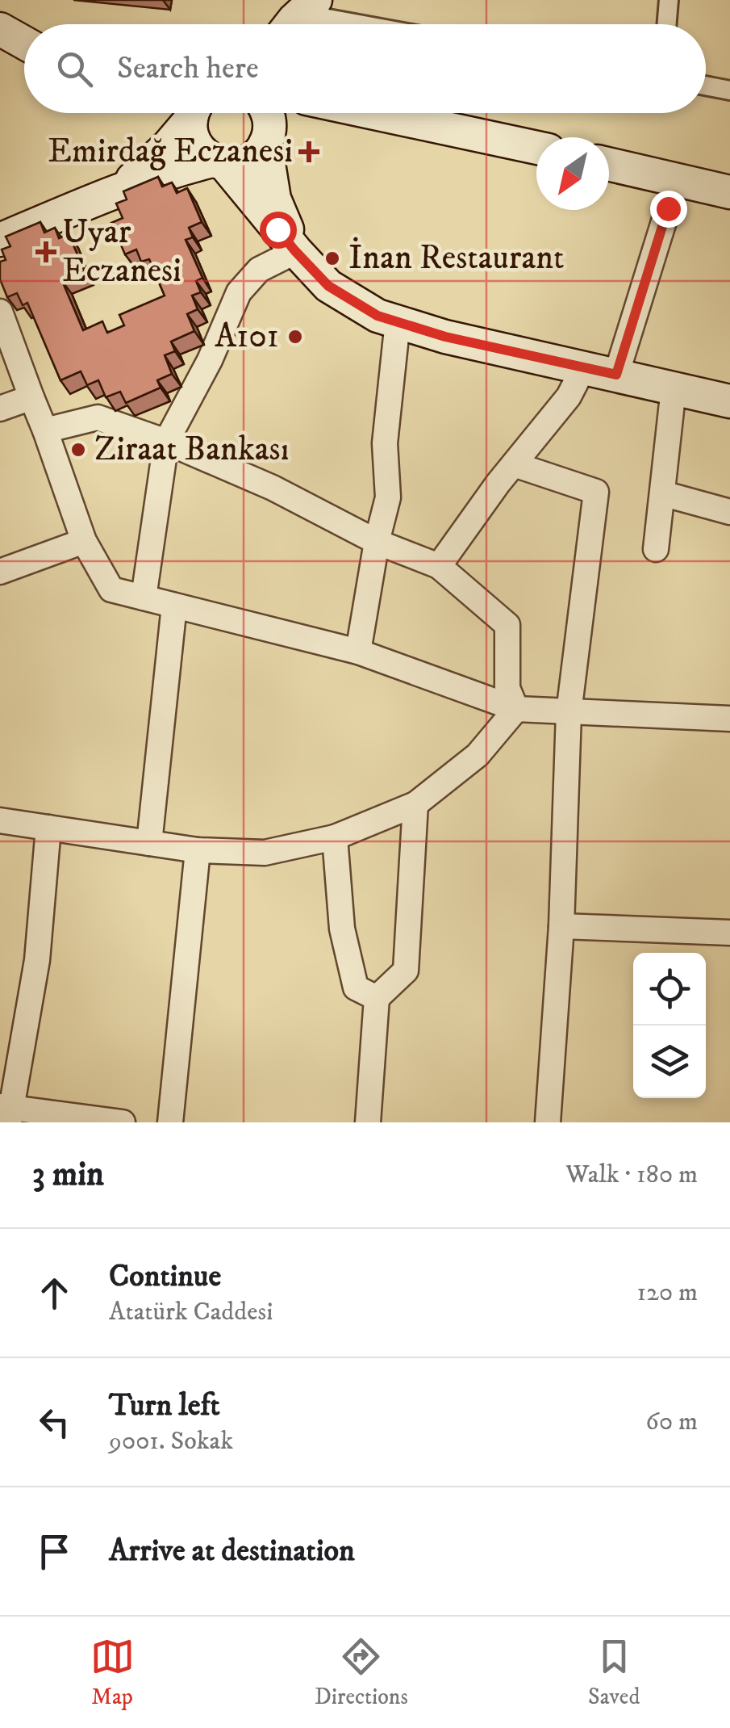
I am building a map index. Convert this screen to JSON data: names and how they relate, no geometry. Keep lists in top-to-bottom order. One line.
{"places":{"health":["Emirdağ Eczanesi","Uyar Eczanesi"],"other":["İnan Restaurant","A101","Ziraat Bankası"]},"north":"bottom left","page":{"search":"Search here","heading":["3 min","Walk · 180 m"],"list":[["Continue","Atatürk Caddesi","120 m"],["Turn left","9001. Sokak","60 m"],"Arrive at destination"],"nav":["Map","Directions","Saved"]}}
